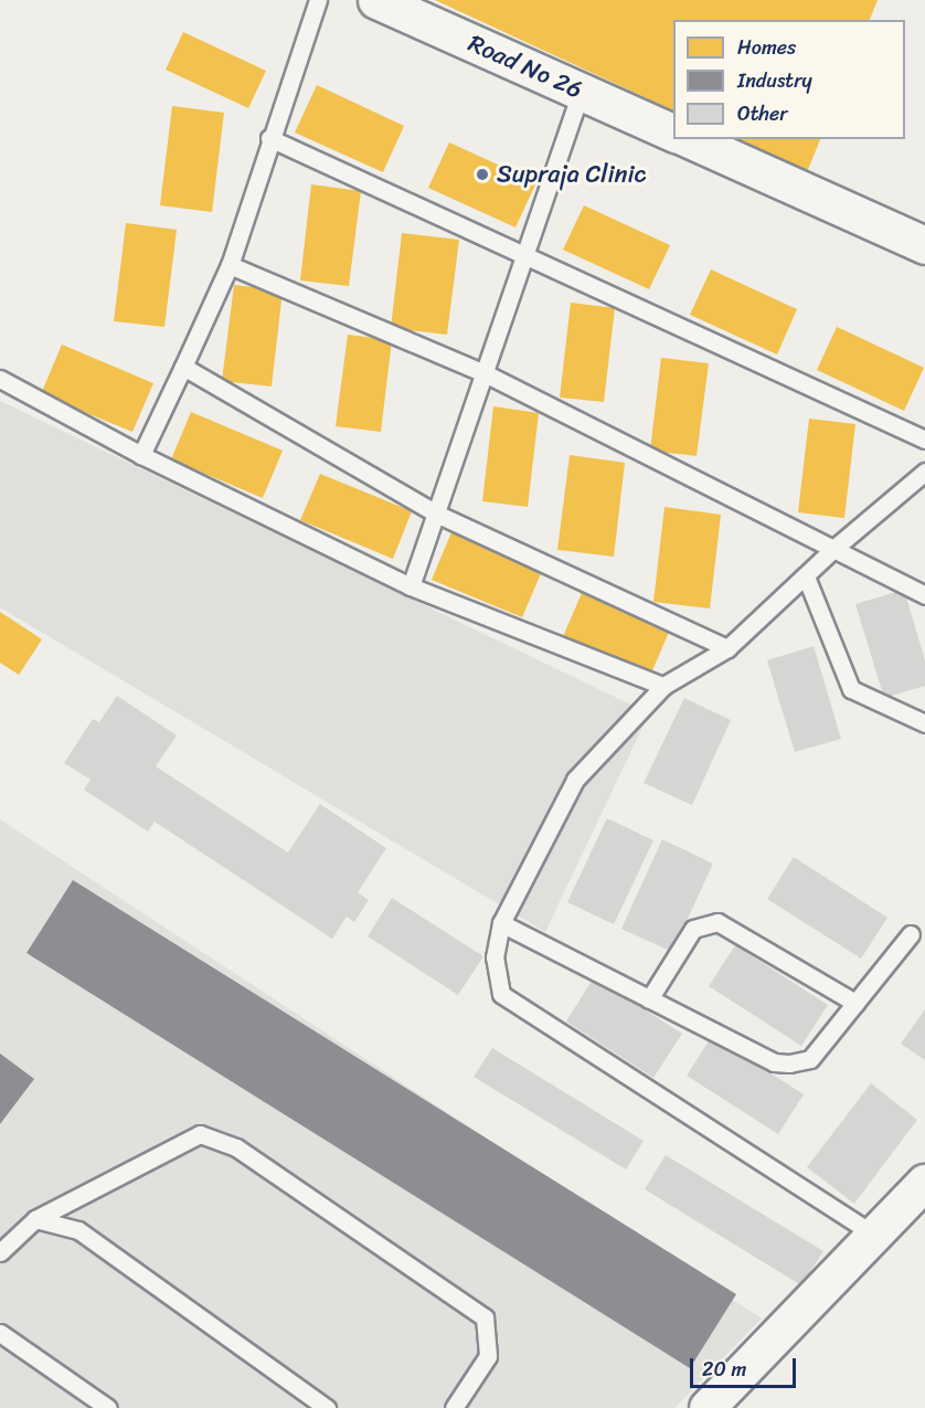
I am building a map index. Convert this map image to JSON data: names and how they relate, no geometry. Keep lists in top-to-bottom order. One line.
{"streets":{"street":["Road No 26"]},"places":["Supraja Clinic"],"legend":["Homes","Industry","Other"],"scale_bar":"20 m"}
